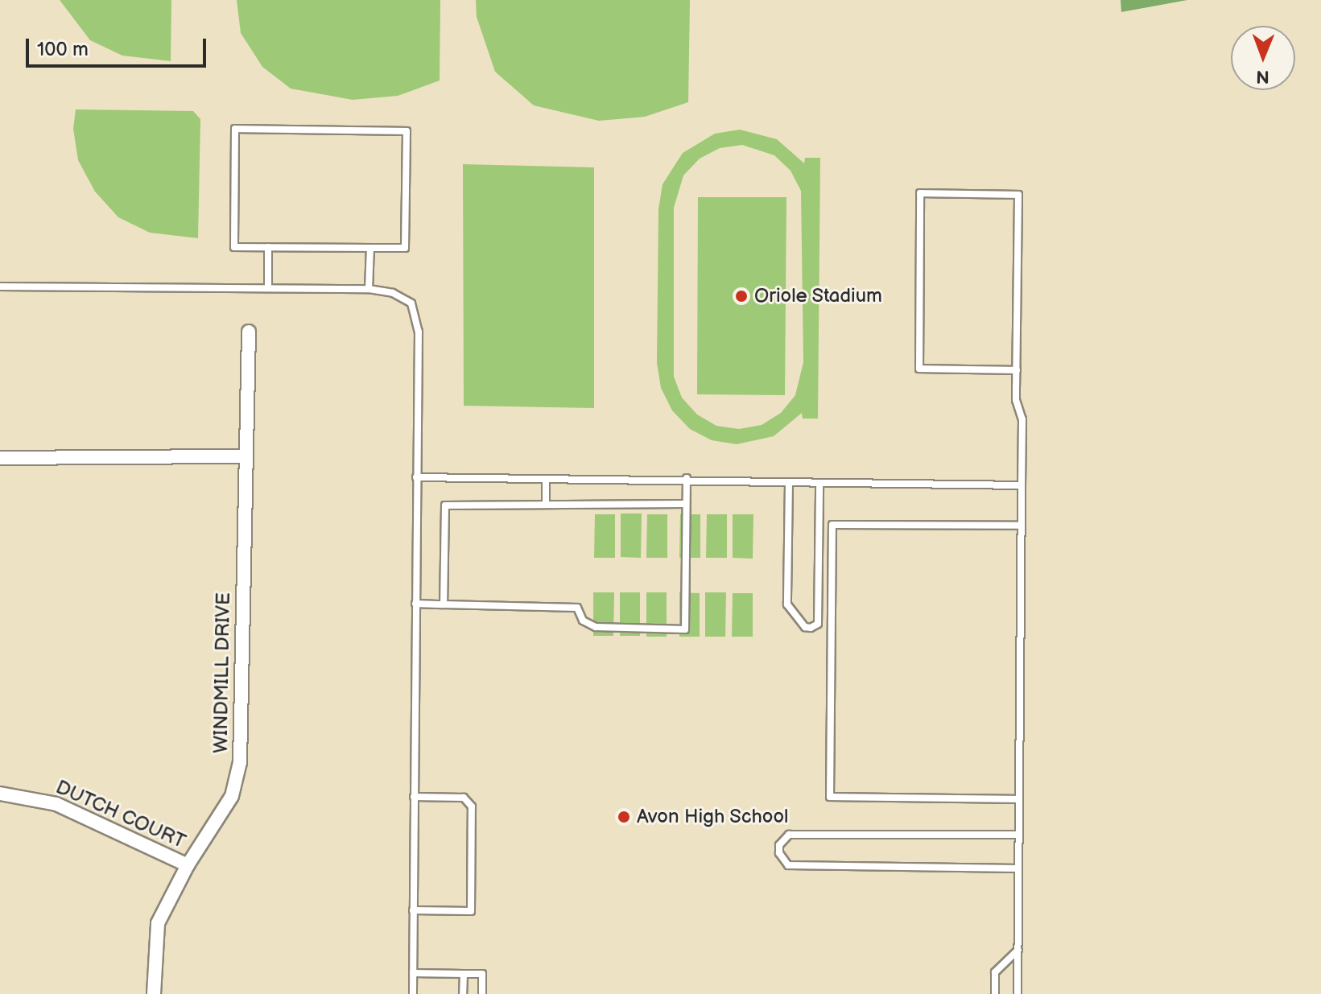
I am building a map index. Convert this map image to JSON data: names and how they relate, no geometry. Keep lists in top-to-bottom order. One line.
{"streets":{"street":["WINDMILL DRIVE","DUTCH COURT"]},"crossings":[["WINDMILL DRIVE","DUTCH COURT"]],"places":["Oriole Stadium","Avon High School"],"scale_bar":"100 m","north":"bottom"}
